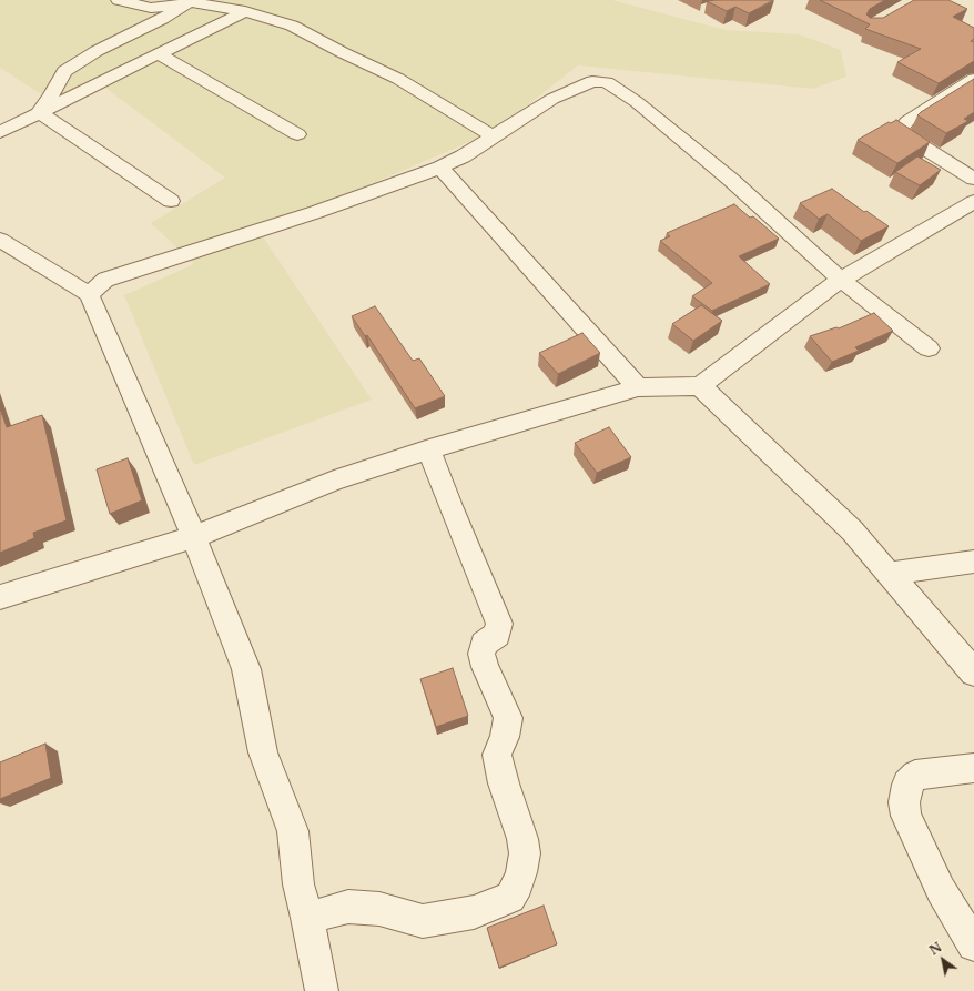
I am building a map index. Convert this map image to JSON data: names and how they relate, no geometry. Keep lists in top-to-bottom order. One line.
{"north":"top left"}
